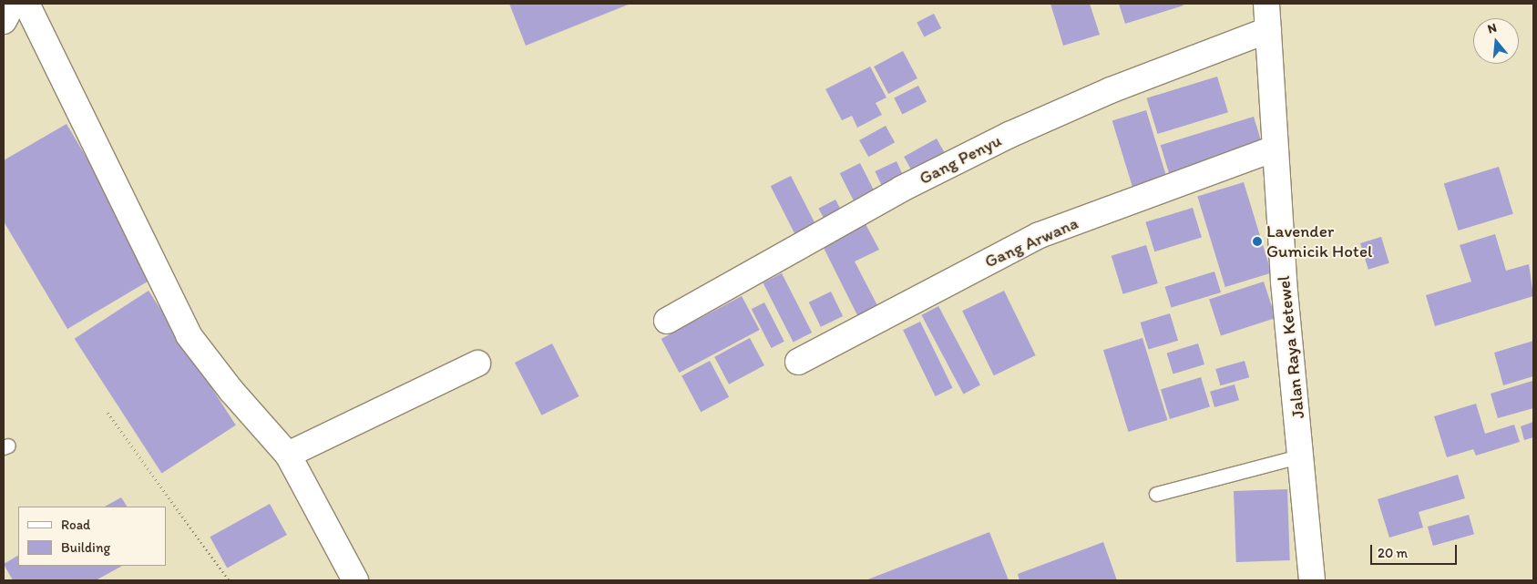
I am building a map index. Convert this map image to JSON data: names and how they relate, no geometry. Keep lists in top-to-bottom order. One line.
{"streets":{"street":["Gang Penyu","Gang Arwana","Jalan Raya Ketewel"]},"crossings":[["Gang Penyu","Jalan Raya Ketewel"],["Gang Arwana","Jalan Raya Ketewel"]],"places":["Lavender Gumicik Hotel"],"legend":["Road","Building"],"scale_bar":"20 m","north":"top"}
